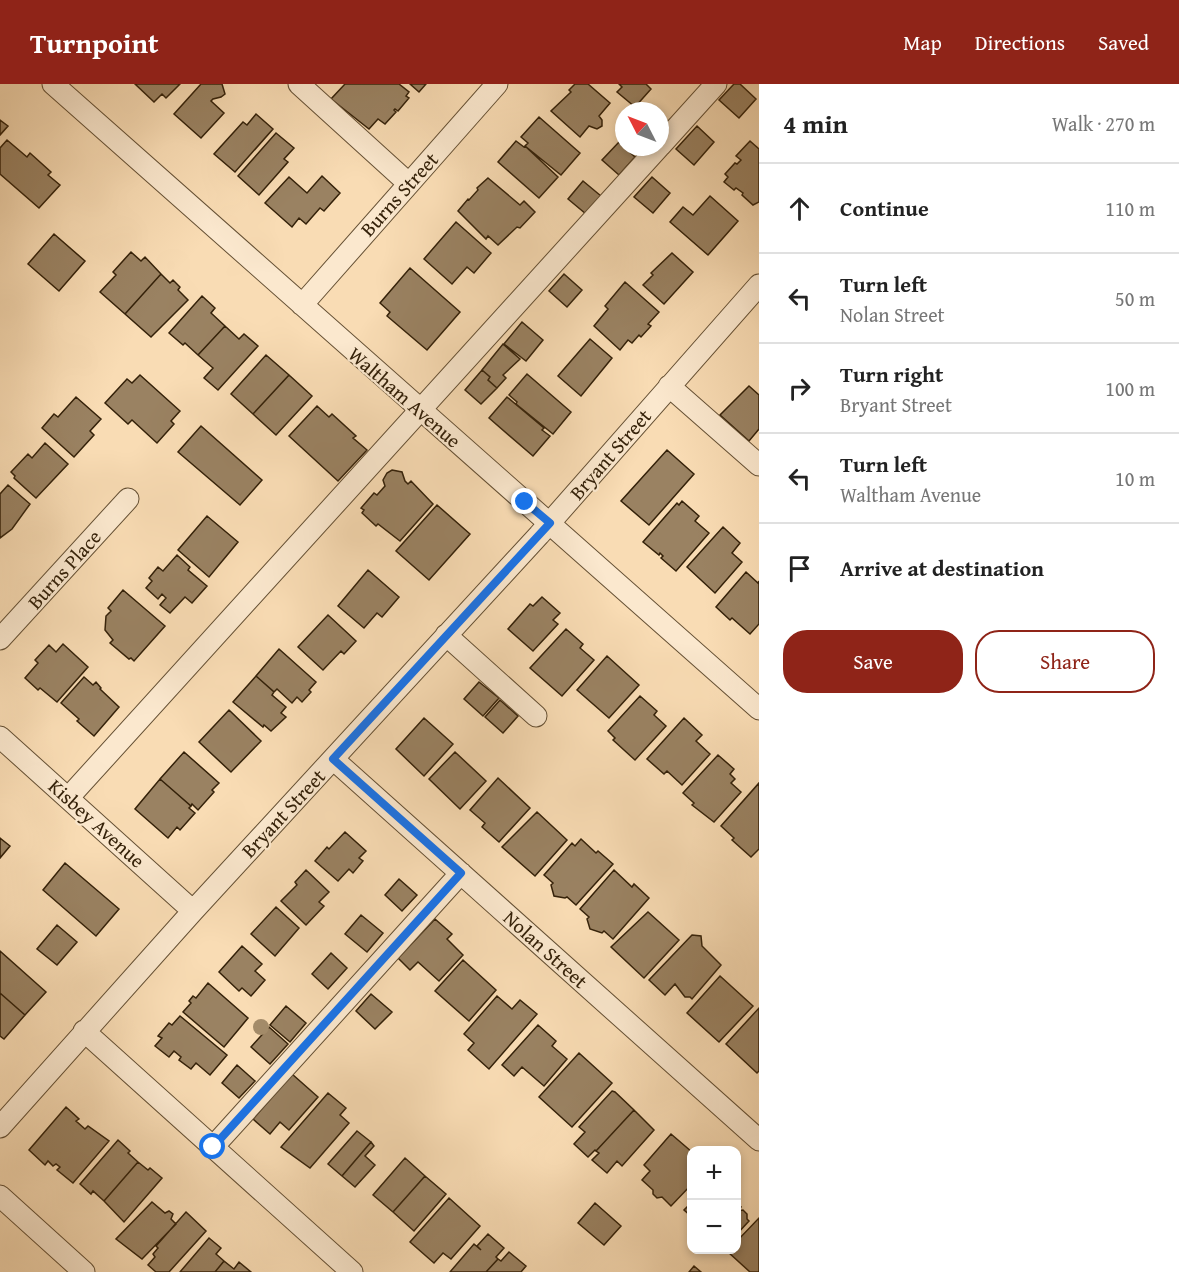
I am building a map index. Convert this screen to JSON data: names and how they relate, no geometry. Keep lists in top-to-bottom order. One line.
{"streets":{"street":["Burns Street","Waltham Avenue","Bryant Street","Burns Place","Kisbey Avenue","Nolan Street"]},"crossings":[["Burns Street","Waltham Avenue"],["Waltham Avenue","Bryant Street"],["Bryant Street","Kisbey Avenue"],["Bryant Street","Nolan Street"]],"north":"top left","page":{"header":"Turnpoint","nav":["Map","Directions","Saved"],"heading":["4 min","Walk · 270 m"],"list":[["Continue","110 m"],["Turn left","Nolan Street","50 m"],["Turn right","Bryant Street","100 m"],["Turn left","Waltham Avenue","10 m"],"Arrive at destination"],"buttons":["Save","Share"],"map_buttons":["+","−"]}}
